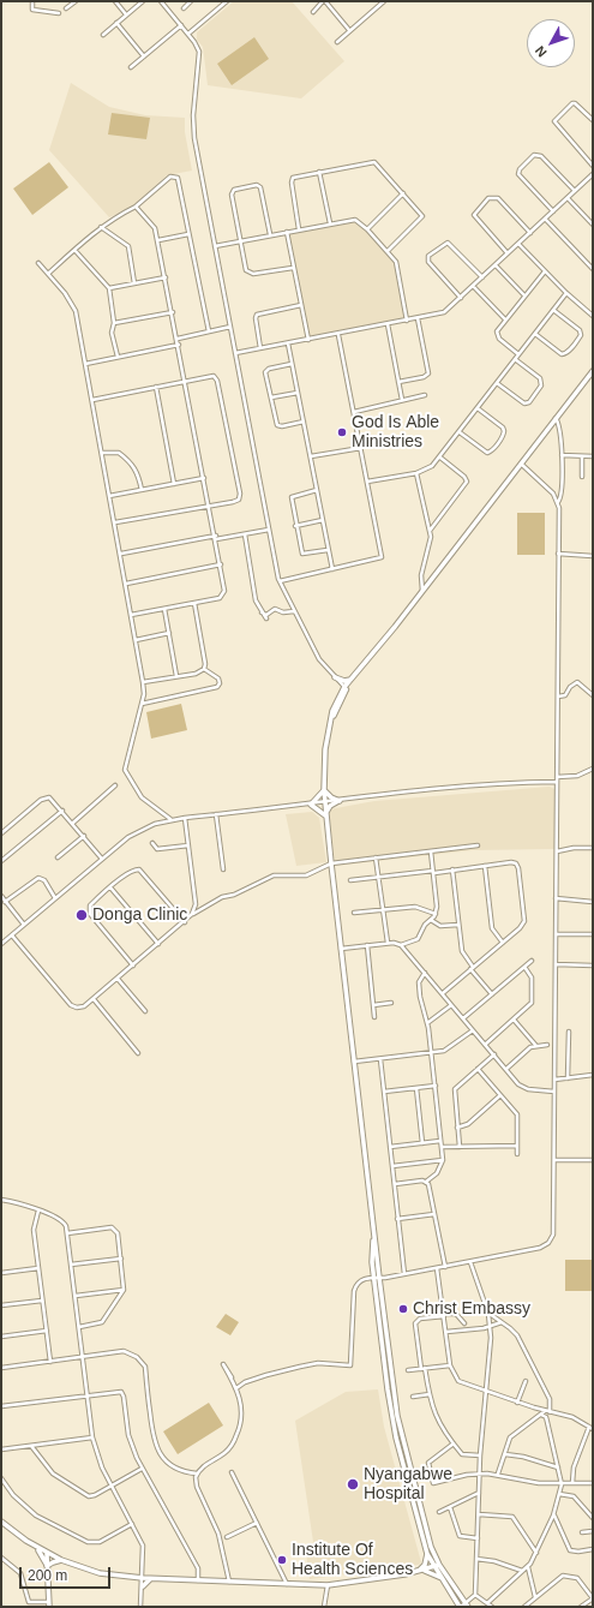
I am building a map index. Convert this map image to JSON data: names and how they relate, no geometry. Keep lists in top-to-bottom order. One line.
{"places":["God Is Able Ministries","Donga Clinic","Christ Embassy","Nyangabwe Hospital","Institute Of Health Sciences"],"scale_bar":"200 m","north":"bottom left"}
